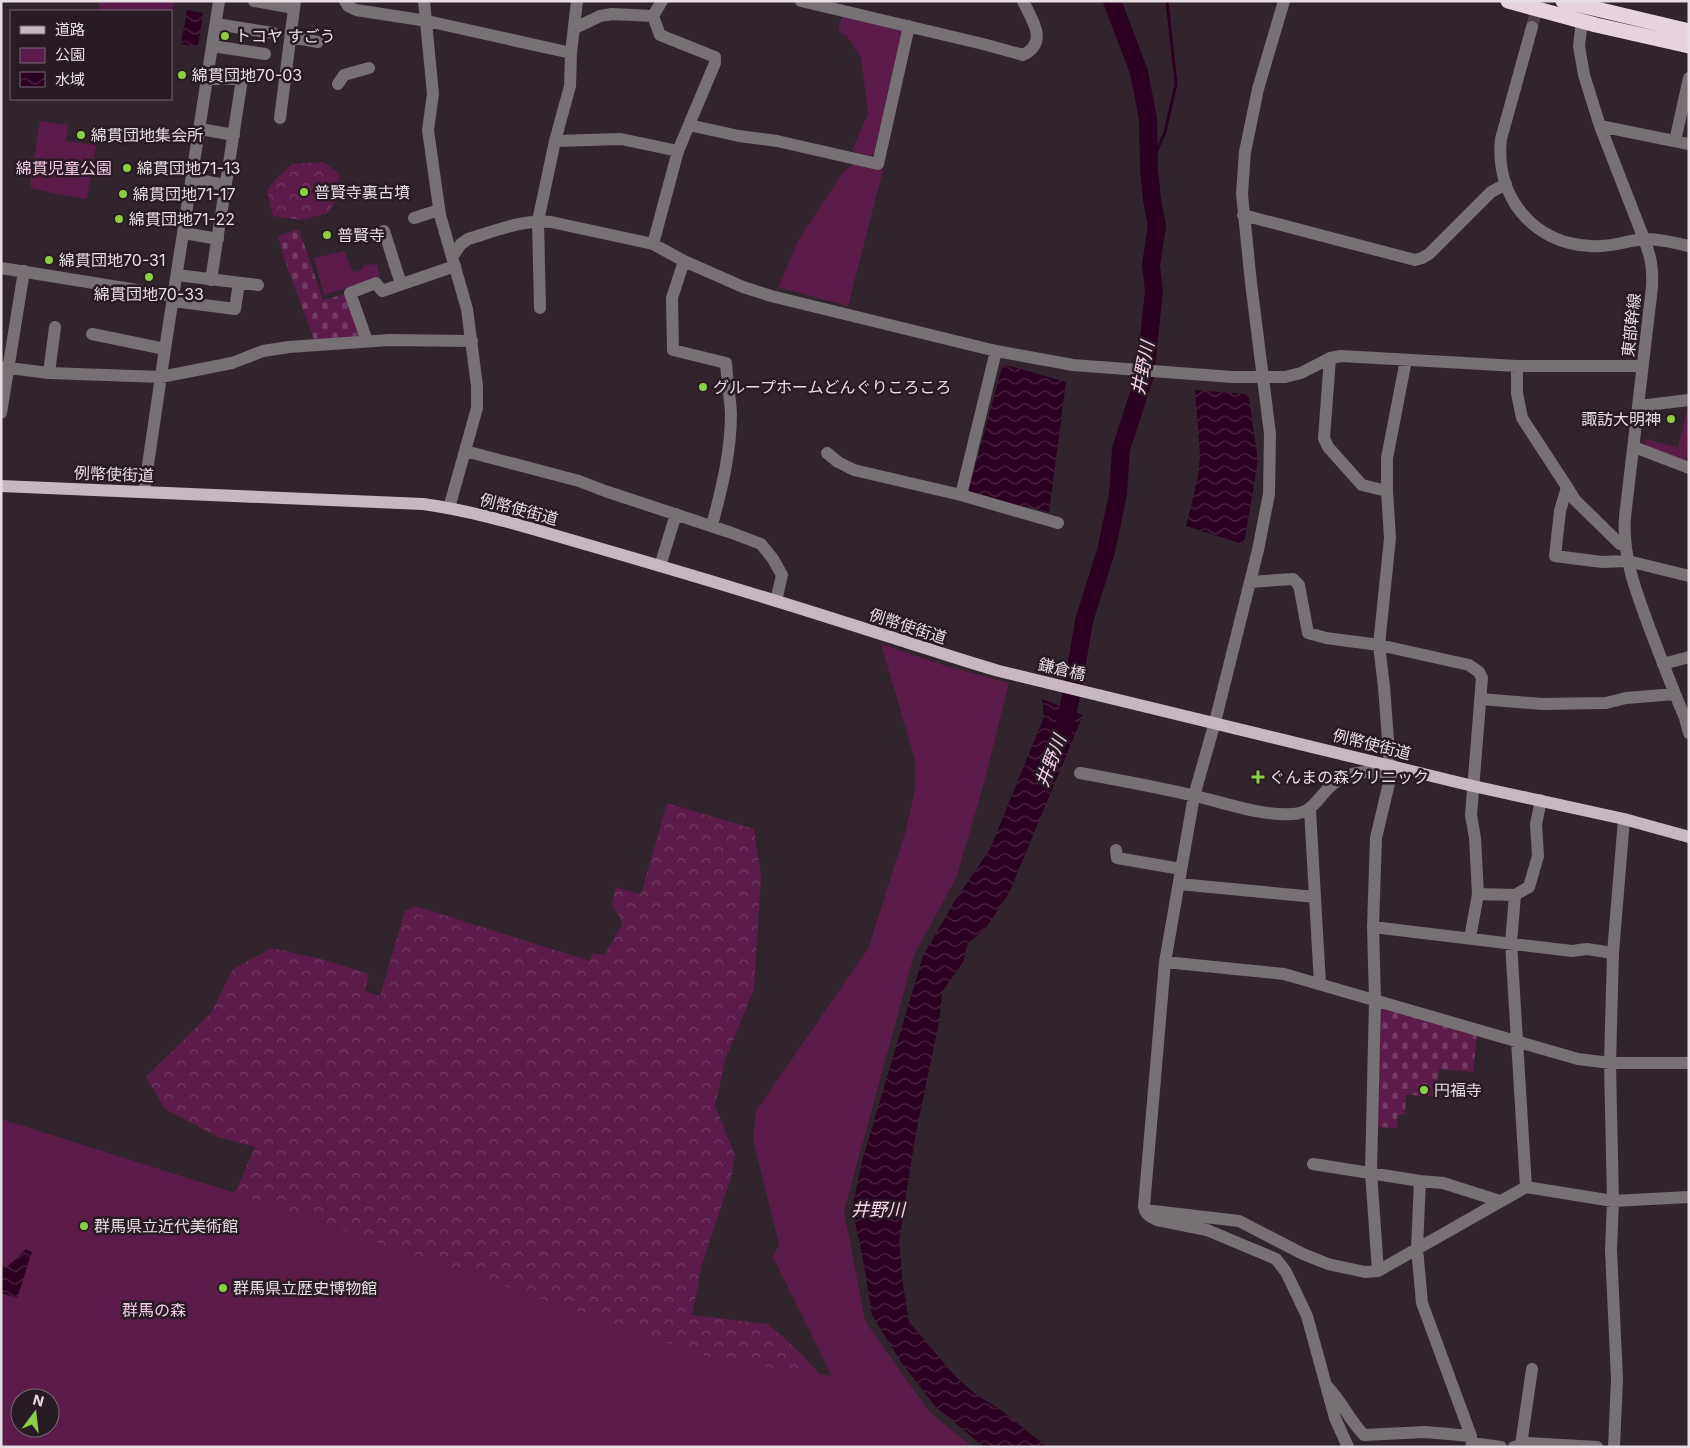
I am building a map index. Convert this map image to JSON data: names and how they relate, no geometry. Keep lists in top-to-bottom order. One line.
{"streets":{"main road":["例幣使街道","鎌倉橋"],"street":["東部幹線"]},"crossings":[["例幣使街道","鎌倉橋"]],"water":["井野川"],"parks":["綿貫児童公園","群馬の森"],"places":{"other":["トコヤ すごう","綿貫団地70-03","綿貫団地集会所","綿貫団地71-13","普賢寺裏古墳","綿貫団地71-17","綿貫団地71-22","普賢寺","綿貫団地70-31","綿貫団地70-33","グループホームどんぐりころころ","諏訪大明神","円福寺","群馬県立近代美術館","群馬県立歴史博物館"],"health":["ぐんまの森クリニック"]},"legend":["道路","公園","水域"],"north":"top"}
